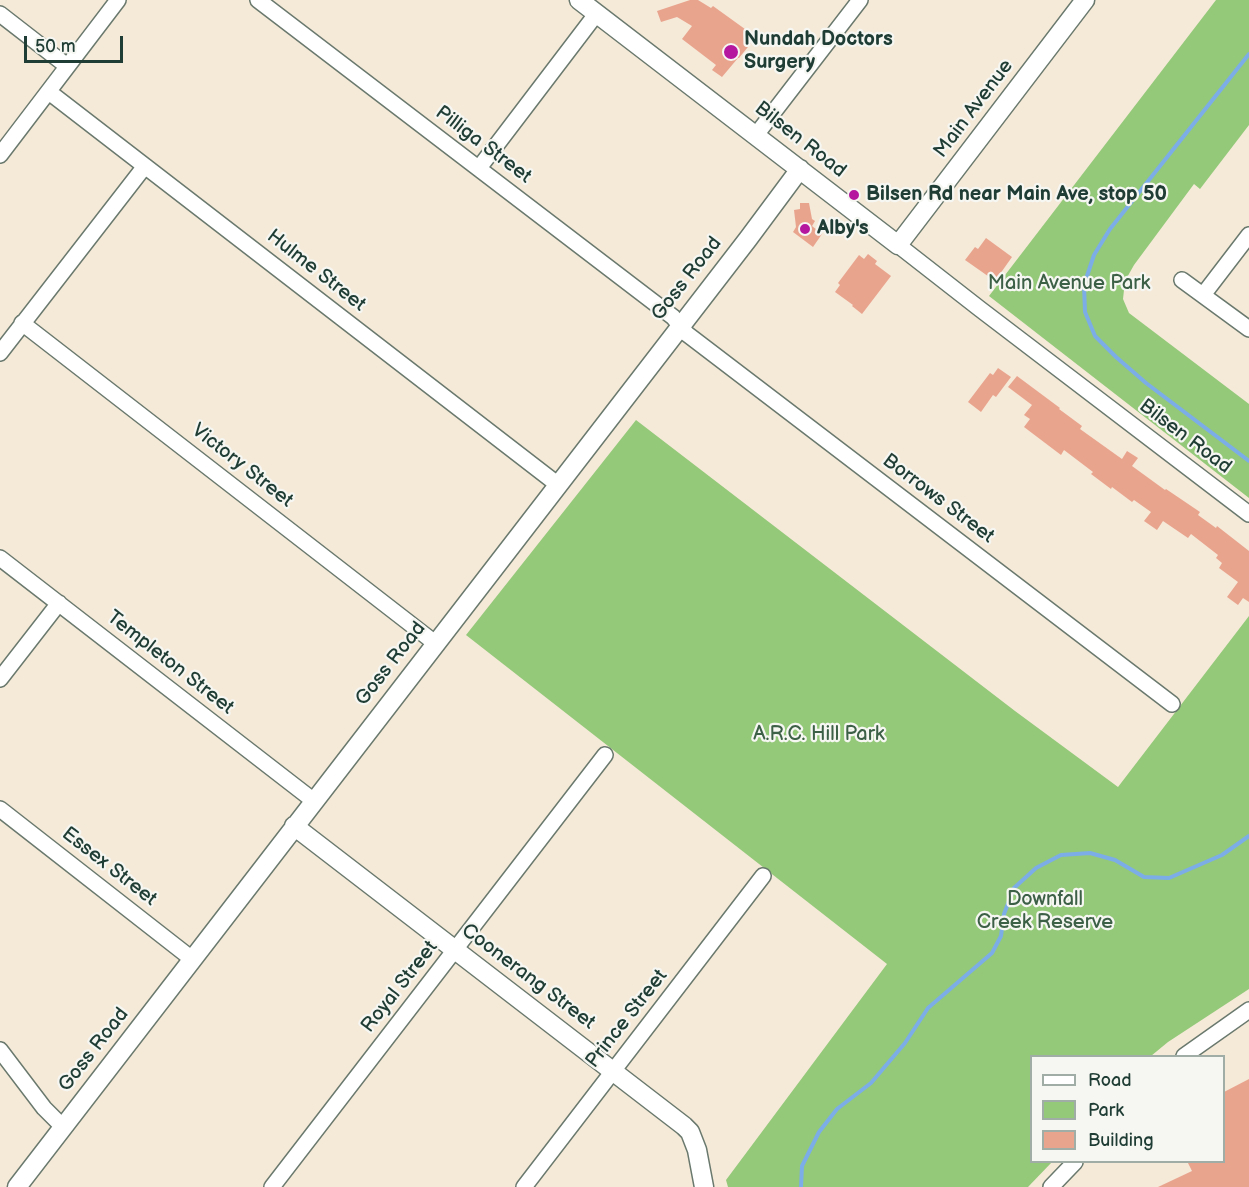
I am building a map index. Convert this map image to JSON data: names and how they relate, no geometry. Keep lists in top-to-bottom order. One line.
{"streets":{"street":["Main Avenue","Bilsen Road","Pilliga Street","Hulme Street","Goss Road","Victory Street","Borrows Street","Templeton Street","Essex Street","Coonerang Street","Royal Street","Prince Street"]},"crossings":[["Main Avenue","Bilsen Road"],["Bilsen Road","Goss Road"],["Pilliga Street","Goss Road"],["Pilliga Street","Borrows Street"],["Hulme Street","Goss Road"],["Goss Road","Victory Street"],["Goss Road","Borrows Street"],["Goss Road","Templeton Street"],["Goss Road","Essex Street"],["Goss Road","Coonerang Street"],["Coonerang Street","Royal Street"],["Coonerang Street","Prince Street"]],"parks":["Main Avenue Park","A.R.C. Hill Park","Downfall Creek Reserve"],"places":["Nundah Doctors Surgery","Bilsen Rd near Main Ave, stop 50","Alby's"],"legend":["Road","Park","Building"],"scale_bar":"50 m"}
